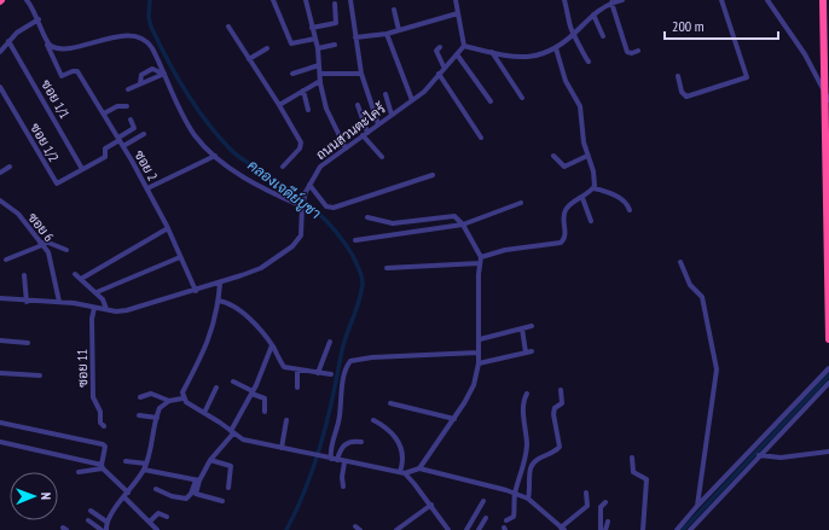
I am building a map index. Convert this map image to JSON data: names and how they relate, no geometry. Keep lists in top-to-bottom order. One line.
{"streets":{"street":["ซอย 1/1","ถนนสวนตะไคร้","ซอย 1/2","ซอย 2","ซอย 6","ซอย 11"]},"crossings":[["ซอย 1/1","ซอย 1/2"],["ถนนสวนตะไคร้","ซอย 2"],["ถนนสวนตะไคร้","ซอย 6"],["ถนนสวนตะไคร้","ซอย 11"]],"water":["คลองเจดีย์บูชา"],"scale_bar":"200 m","north":"right"}
